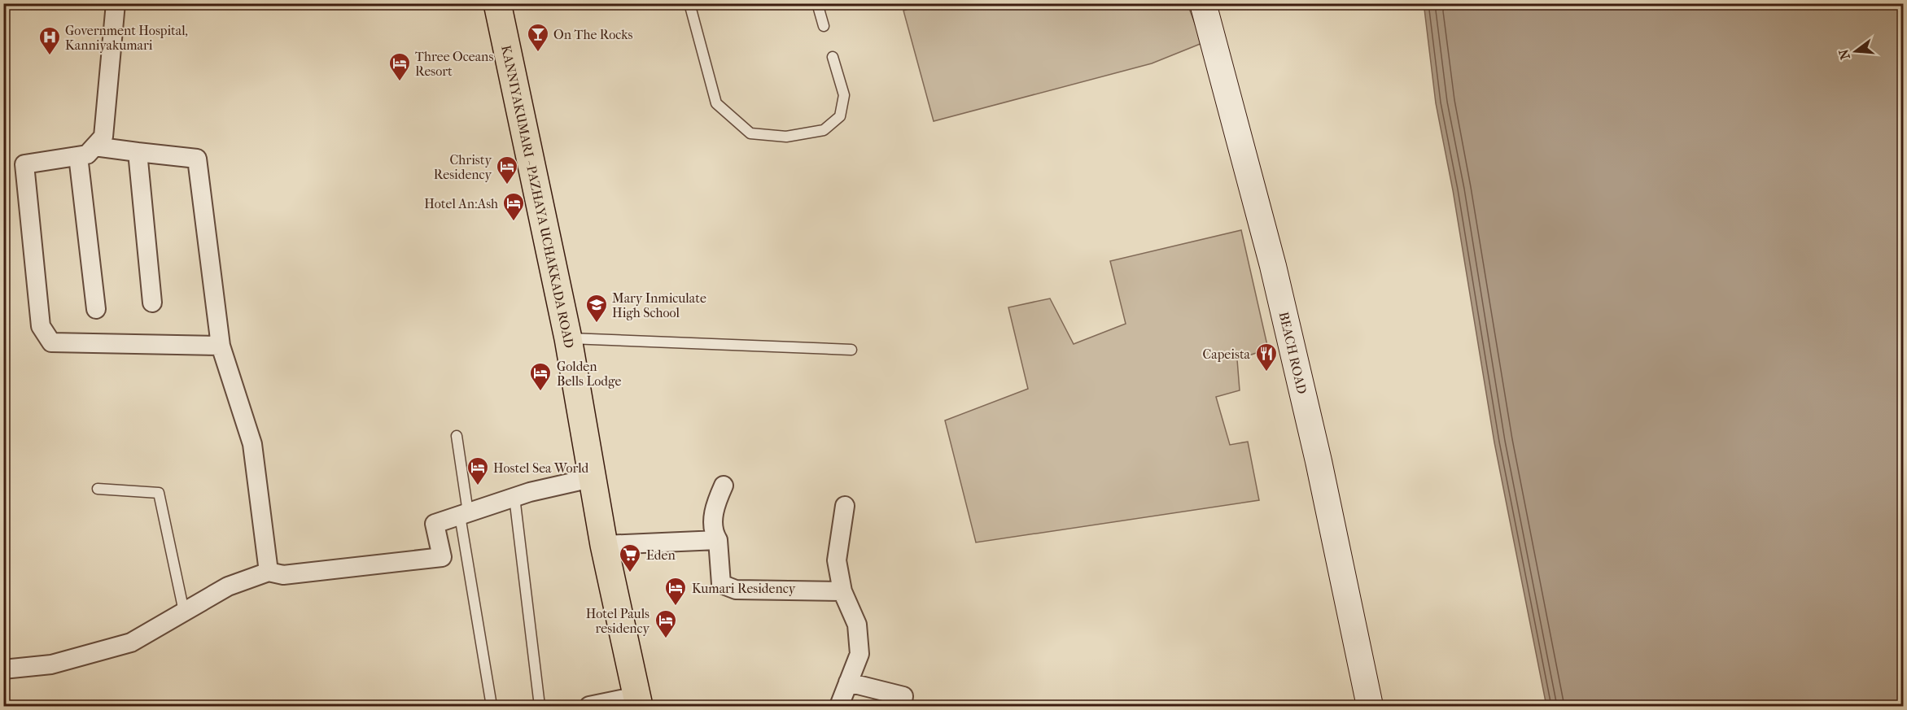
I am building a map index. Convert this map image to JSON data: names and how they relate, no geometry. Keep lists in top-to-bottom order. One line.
{"streets":{"main road":["KANNIYAKUMARI - PAZHAYA UCHAKKADA ROAD"],"street":["BEACH ROAD"]},"places":{"bar":["On The Rocks"],"hospital":["Government Hospital, Kanniyakumari"],"hotel":["Three Oceans Resort","Christy Residency","Hotel An:Ash","Golden Bells Lodge","Hostel Sea World","Kumari Residency","Hotel Pauls residency"],"school or university":["Mary Inmiculate High School"],"restaurant":["Capeista"],"supermarket":["Eden"]},"north":"left"}
